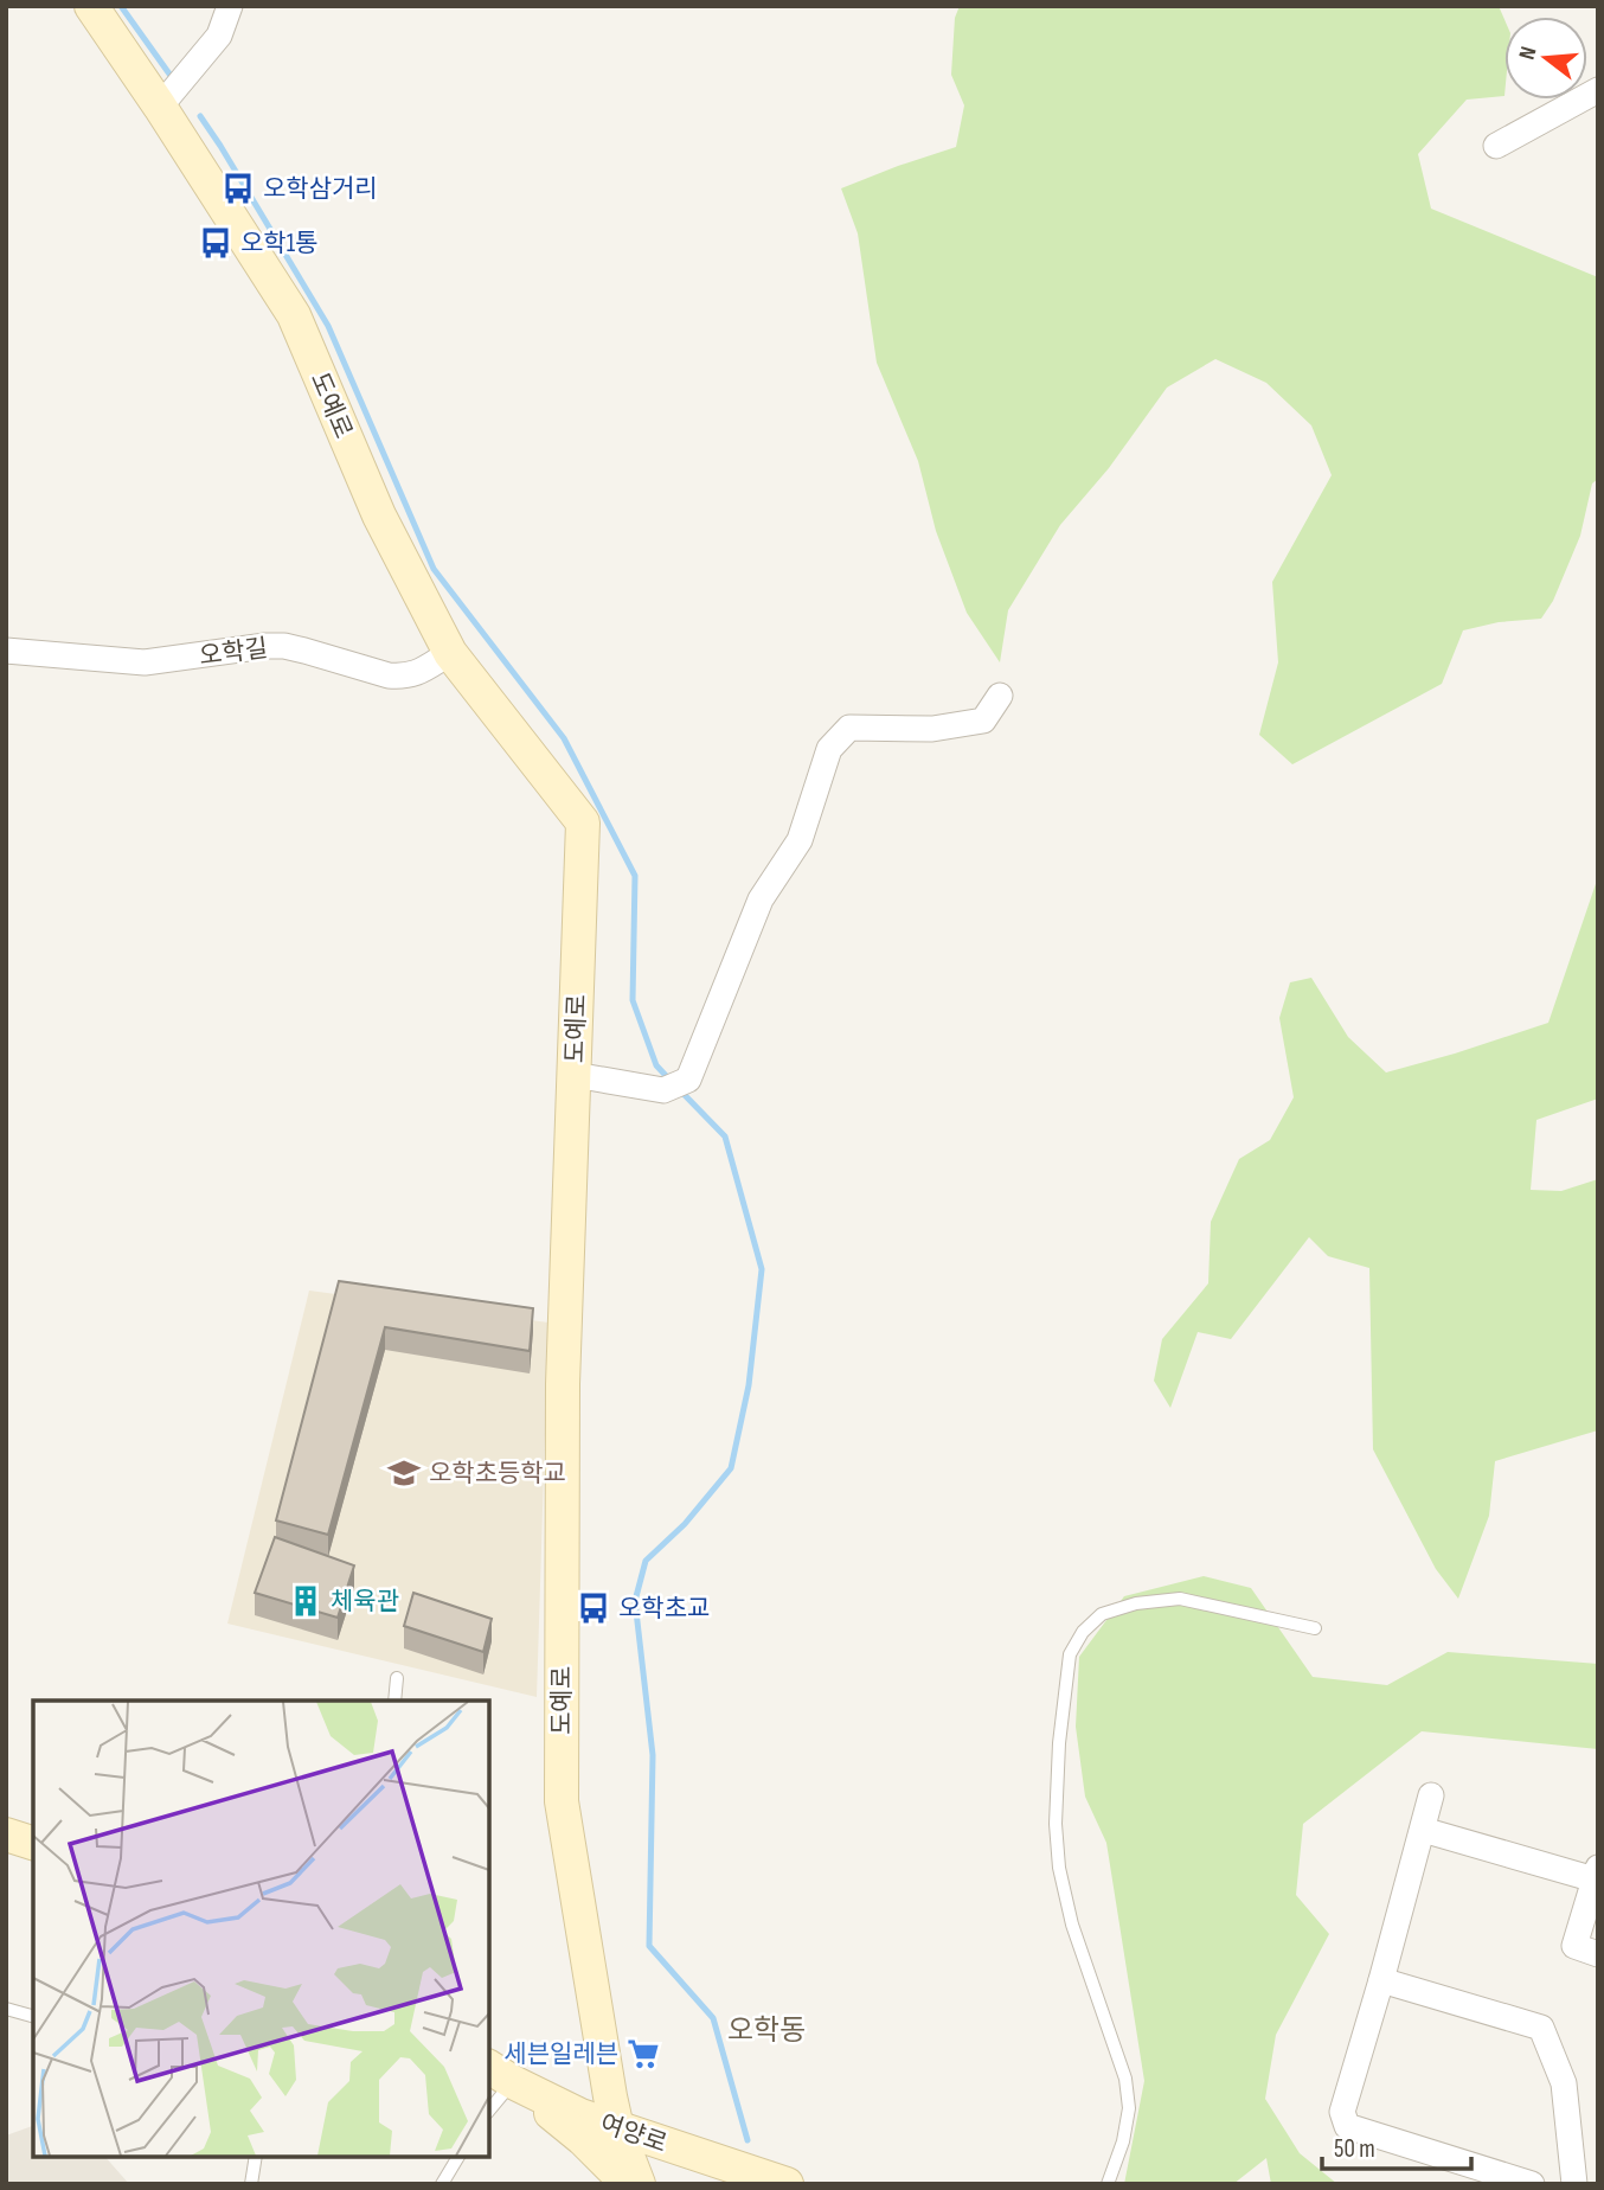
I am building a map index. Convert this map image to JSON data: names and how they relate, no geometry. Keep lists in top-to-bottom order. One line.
{"streets":{"street":["도예로","오학길","여양로"]},"crossings":[["도예로","오학길"],["도예로","여양로"]],"districts":["오학동"],"places":{"bus stop":["오학삼거리","오학1통","오학초교"],"school or university":["오학초등학교"],"building":["체육관"],"supermarket":["세븐일레븐"]},"scale_bar":"50 m","north":"left"}
